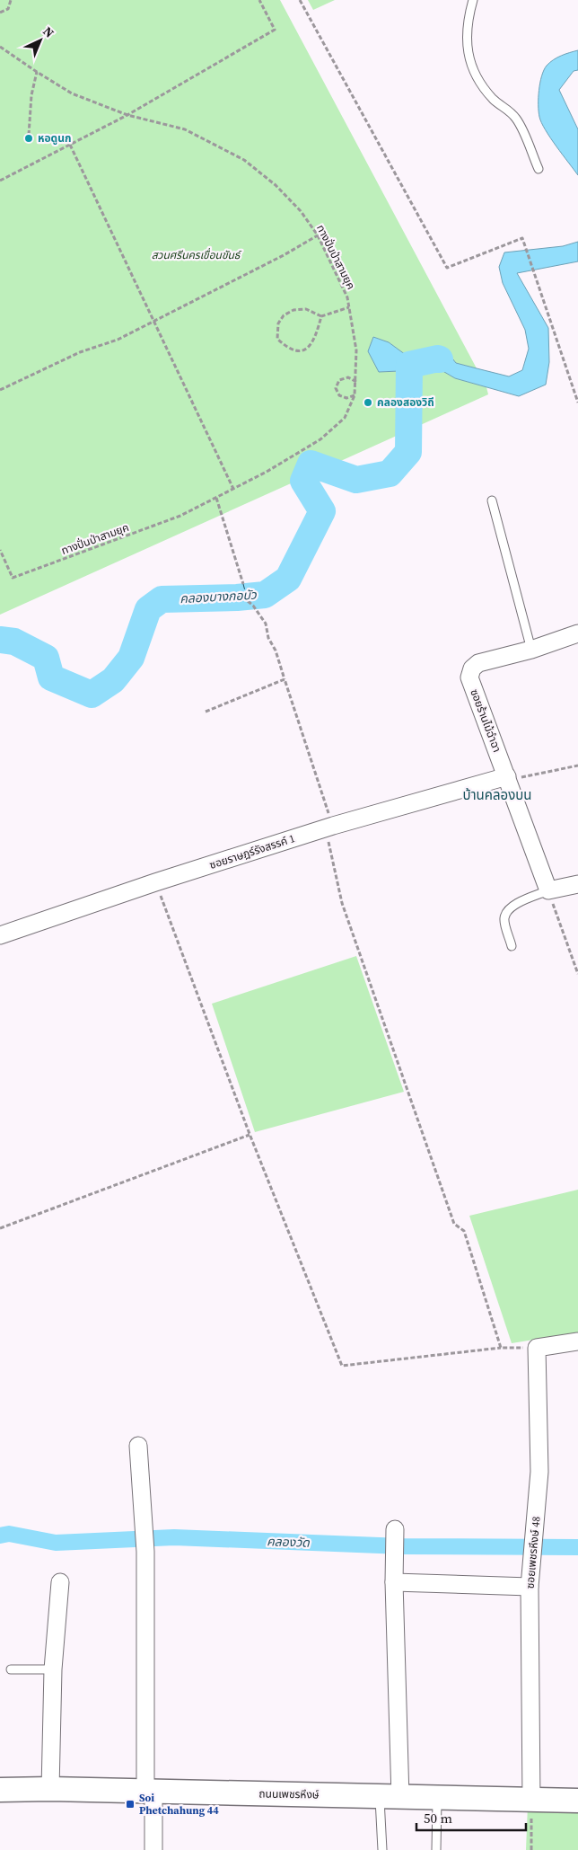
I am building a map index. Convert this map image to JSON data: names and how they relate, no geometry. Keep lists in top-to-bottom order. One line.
{"streets":{"main road":["ถนนเพชรหึงษ์"],"street":["ซอยร้านไม้ฉำฉา","ซอยราษฎร์รังสรรค์ 1","ซอยเพชรหึงษ์ 48"],"path":["ทางปั่นป่าสามยุค"]},"crossings":[["ซอยร้านไม้ฉำฉา","ซอยราษฎร์รังสรรค์ 1"],["ซอยเพชรหึงษ์ 48","ถนนเพชรหึงษ์"]],"districts":["บ้านคลองบน"],"water":["คลองบางกอบัว","คลองวัด"],"parks":["สวนศรีนครเขื่อนขันธ์"],"places":{"other":["หอดูนก","คลองสองวิถี"],"transit":["Soi Phetchahung 44"]},"scale_bar":"50 m","north":"top right"}
